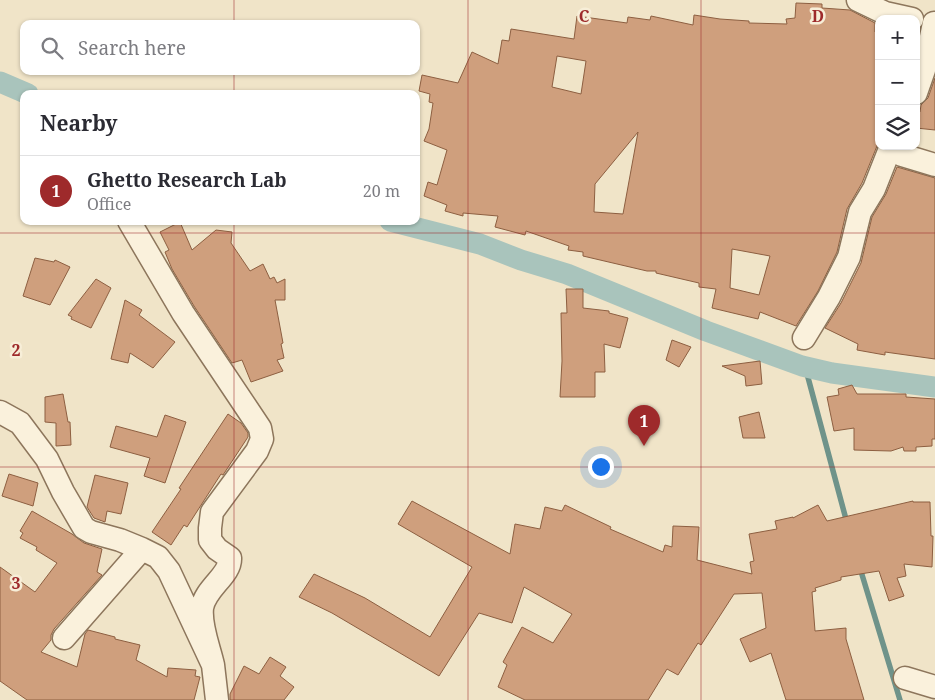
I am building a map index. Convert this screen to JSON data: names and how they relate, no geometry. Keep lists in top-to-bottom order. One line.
{"page":{"map_buttons":["+","−"],"search":"Search here","heading":"Nearby","list":[{"mark":"1","name":"Ghetto Research Lab","note":"Office","value":"20 m"}],"pins":"1"},"grid":{"columns":["C","D"],"rows":["2","3"]}}
